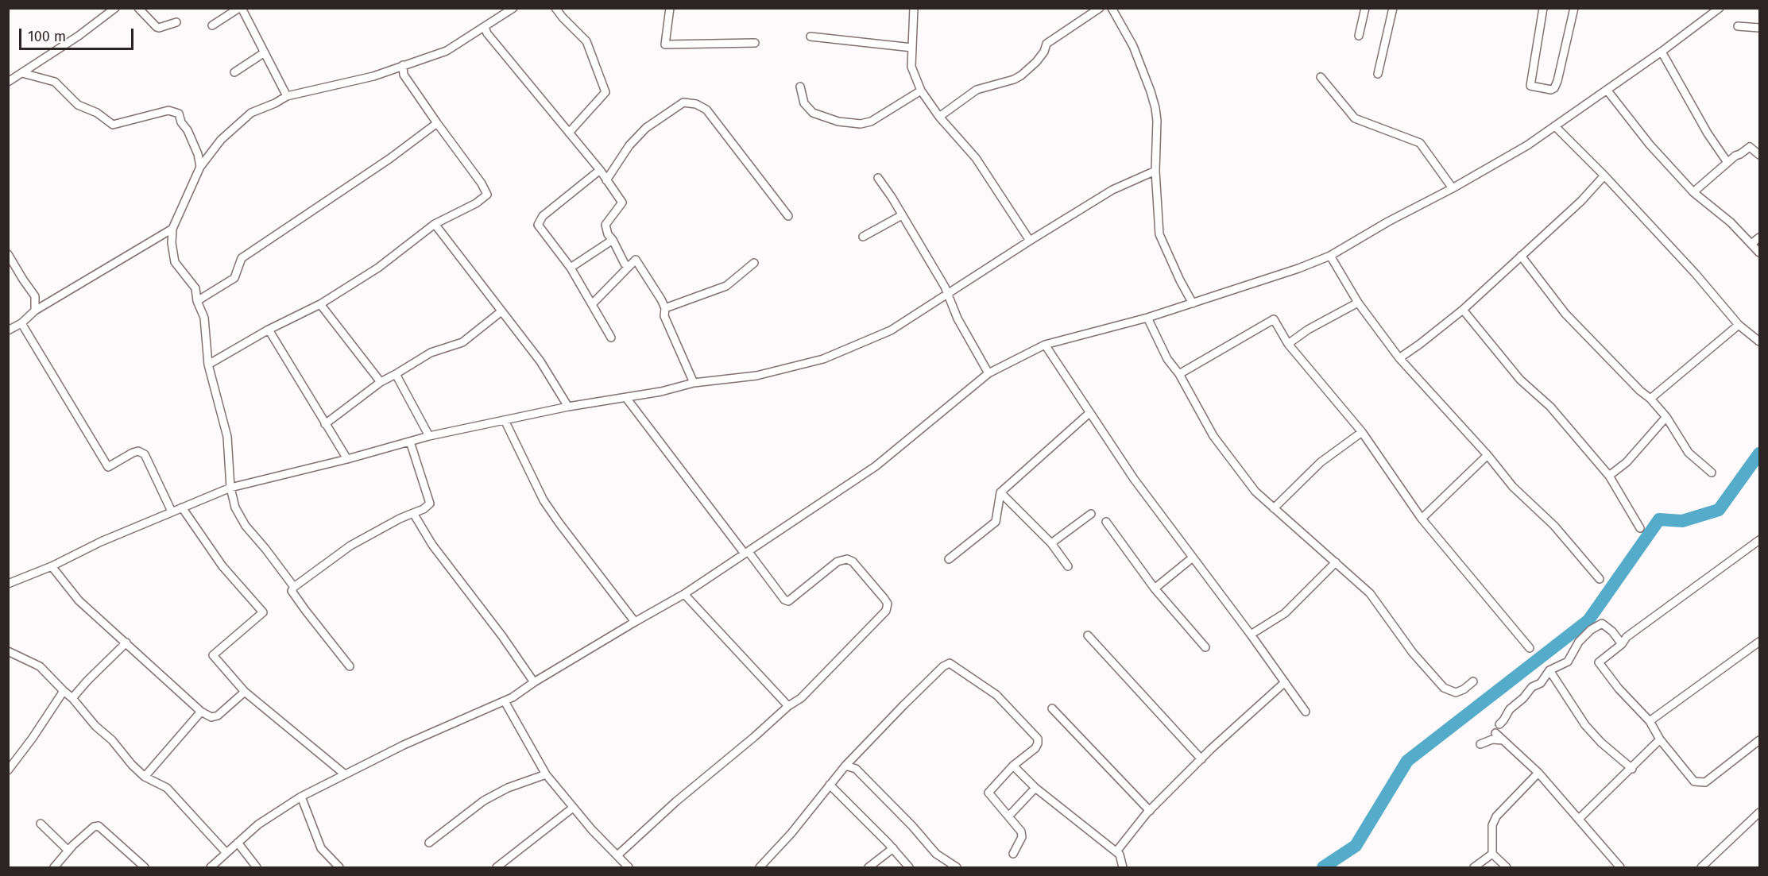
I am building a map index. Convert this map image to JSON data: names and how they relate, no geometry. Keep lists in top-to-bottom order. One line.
{"scale_bar":"100 m"}
